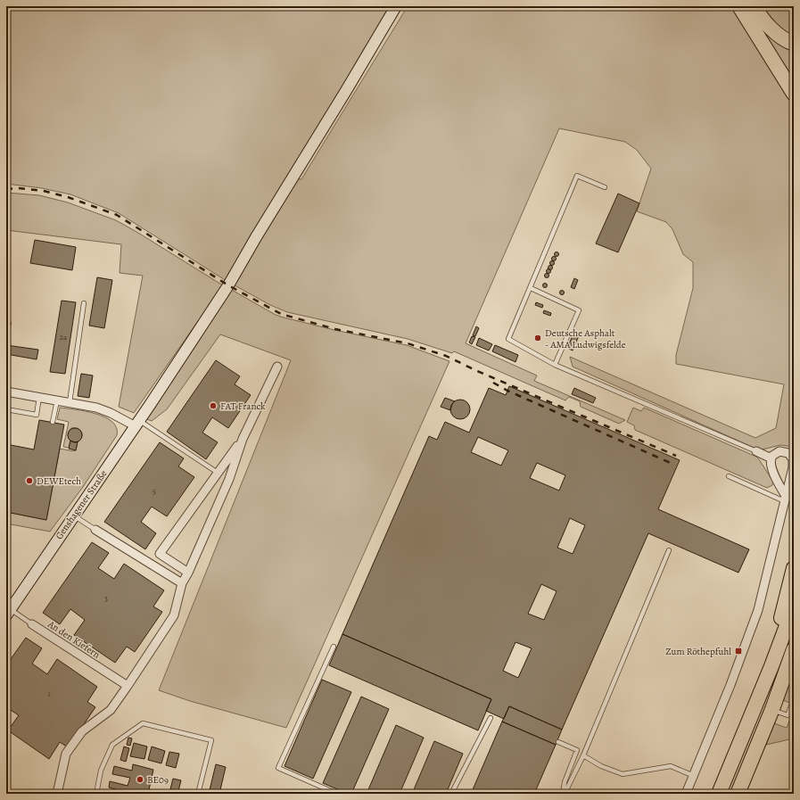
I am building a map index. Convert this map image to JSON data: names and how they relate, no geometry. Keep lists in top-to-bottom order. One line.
{"streets":{"main road":["Genshagener Straße"],"street":["An den Kiefern"]},"crossings":[["Genshagener Straße","An den Kiefern"]],"places":{"other":["Deutsche Asphalt - AMA Ludwigsfelde","FAT Franck","DEWEtech","BE09"],"transit":["Zum Röthepfuhl"]},"house_numbers":["2a","5","3","1"]}
